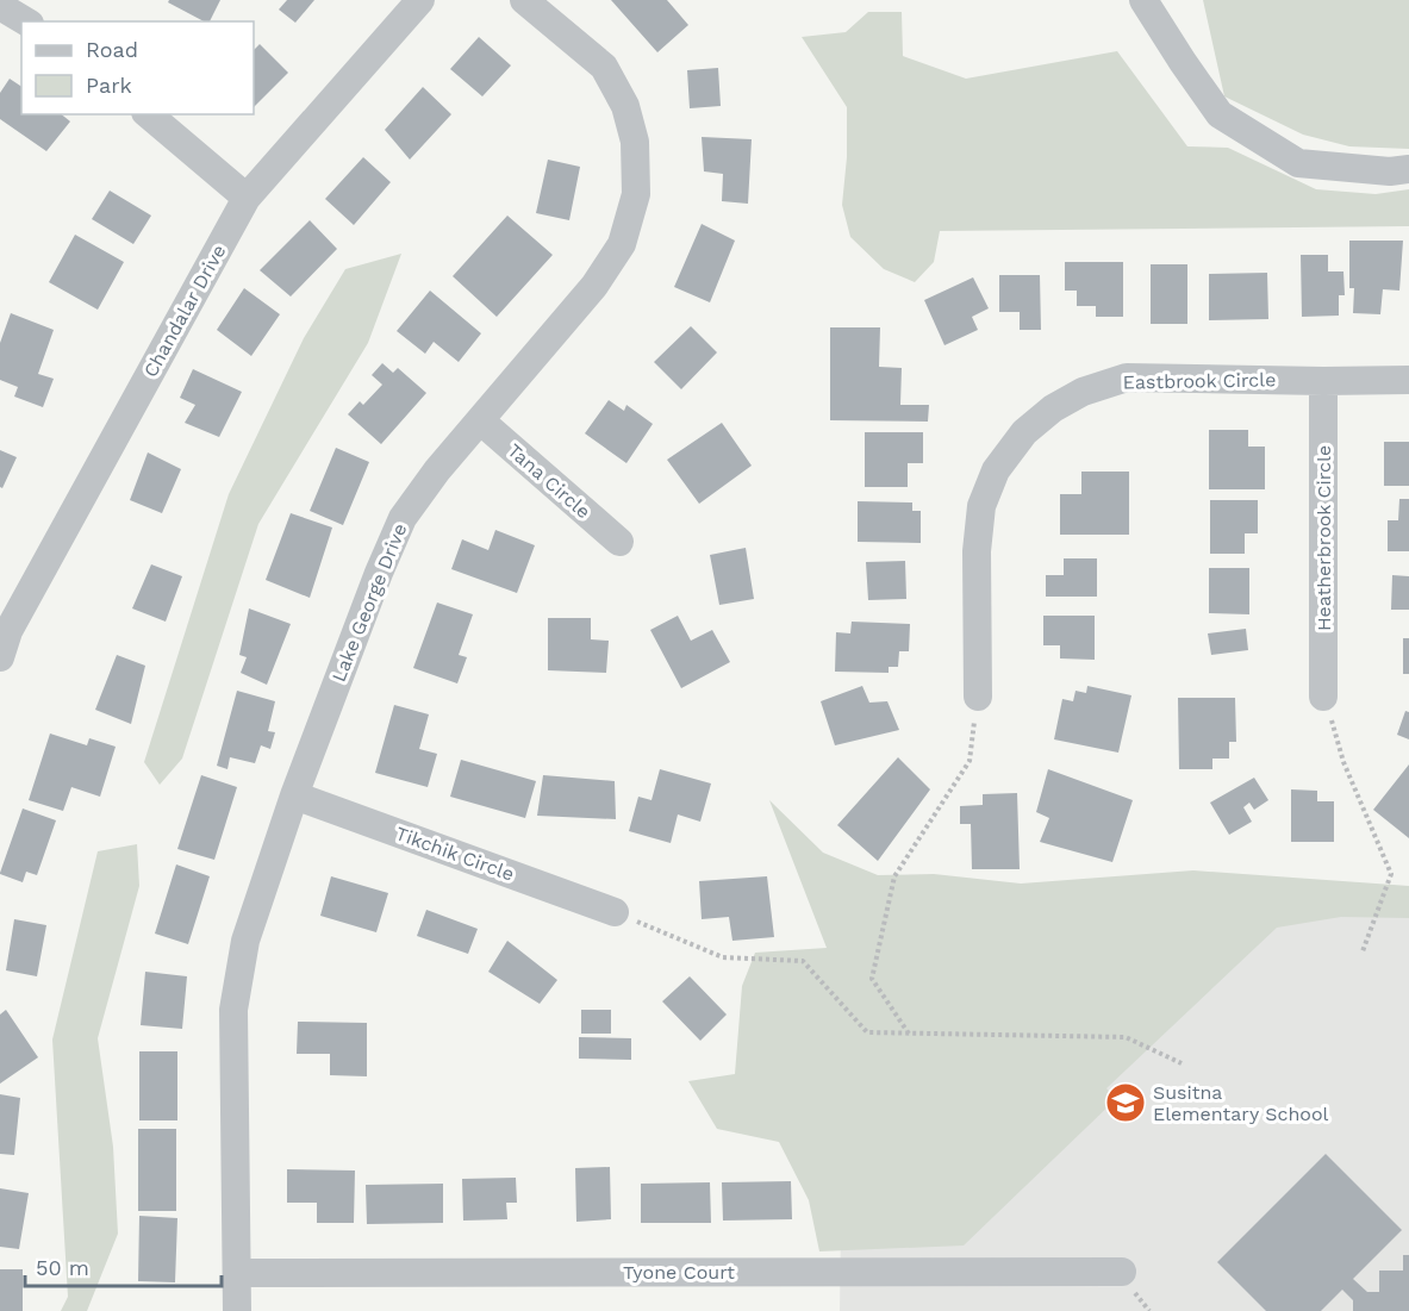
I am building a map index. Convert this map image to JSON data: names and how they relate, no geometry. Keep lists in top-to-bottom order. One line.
{"streets":{"street":["Chandalar Drive","Eastbrook Circle","Tana Circle","Heatherbrook Circle","Lake George Drive","Tikchik Circle","Tyone Court"]},"crossings":[["Eastbrook Circle","Heatherbrook Circle"],["Tana Circle","Lake George Drive"],["Lake George Drive","Tikchik Circle"],["Lake George Drive","Tyone Court"]],"places":{"school or university":["Susitna Elementary School"]},"legend":["Road","Park"],"scale_bar":"50 m"}
